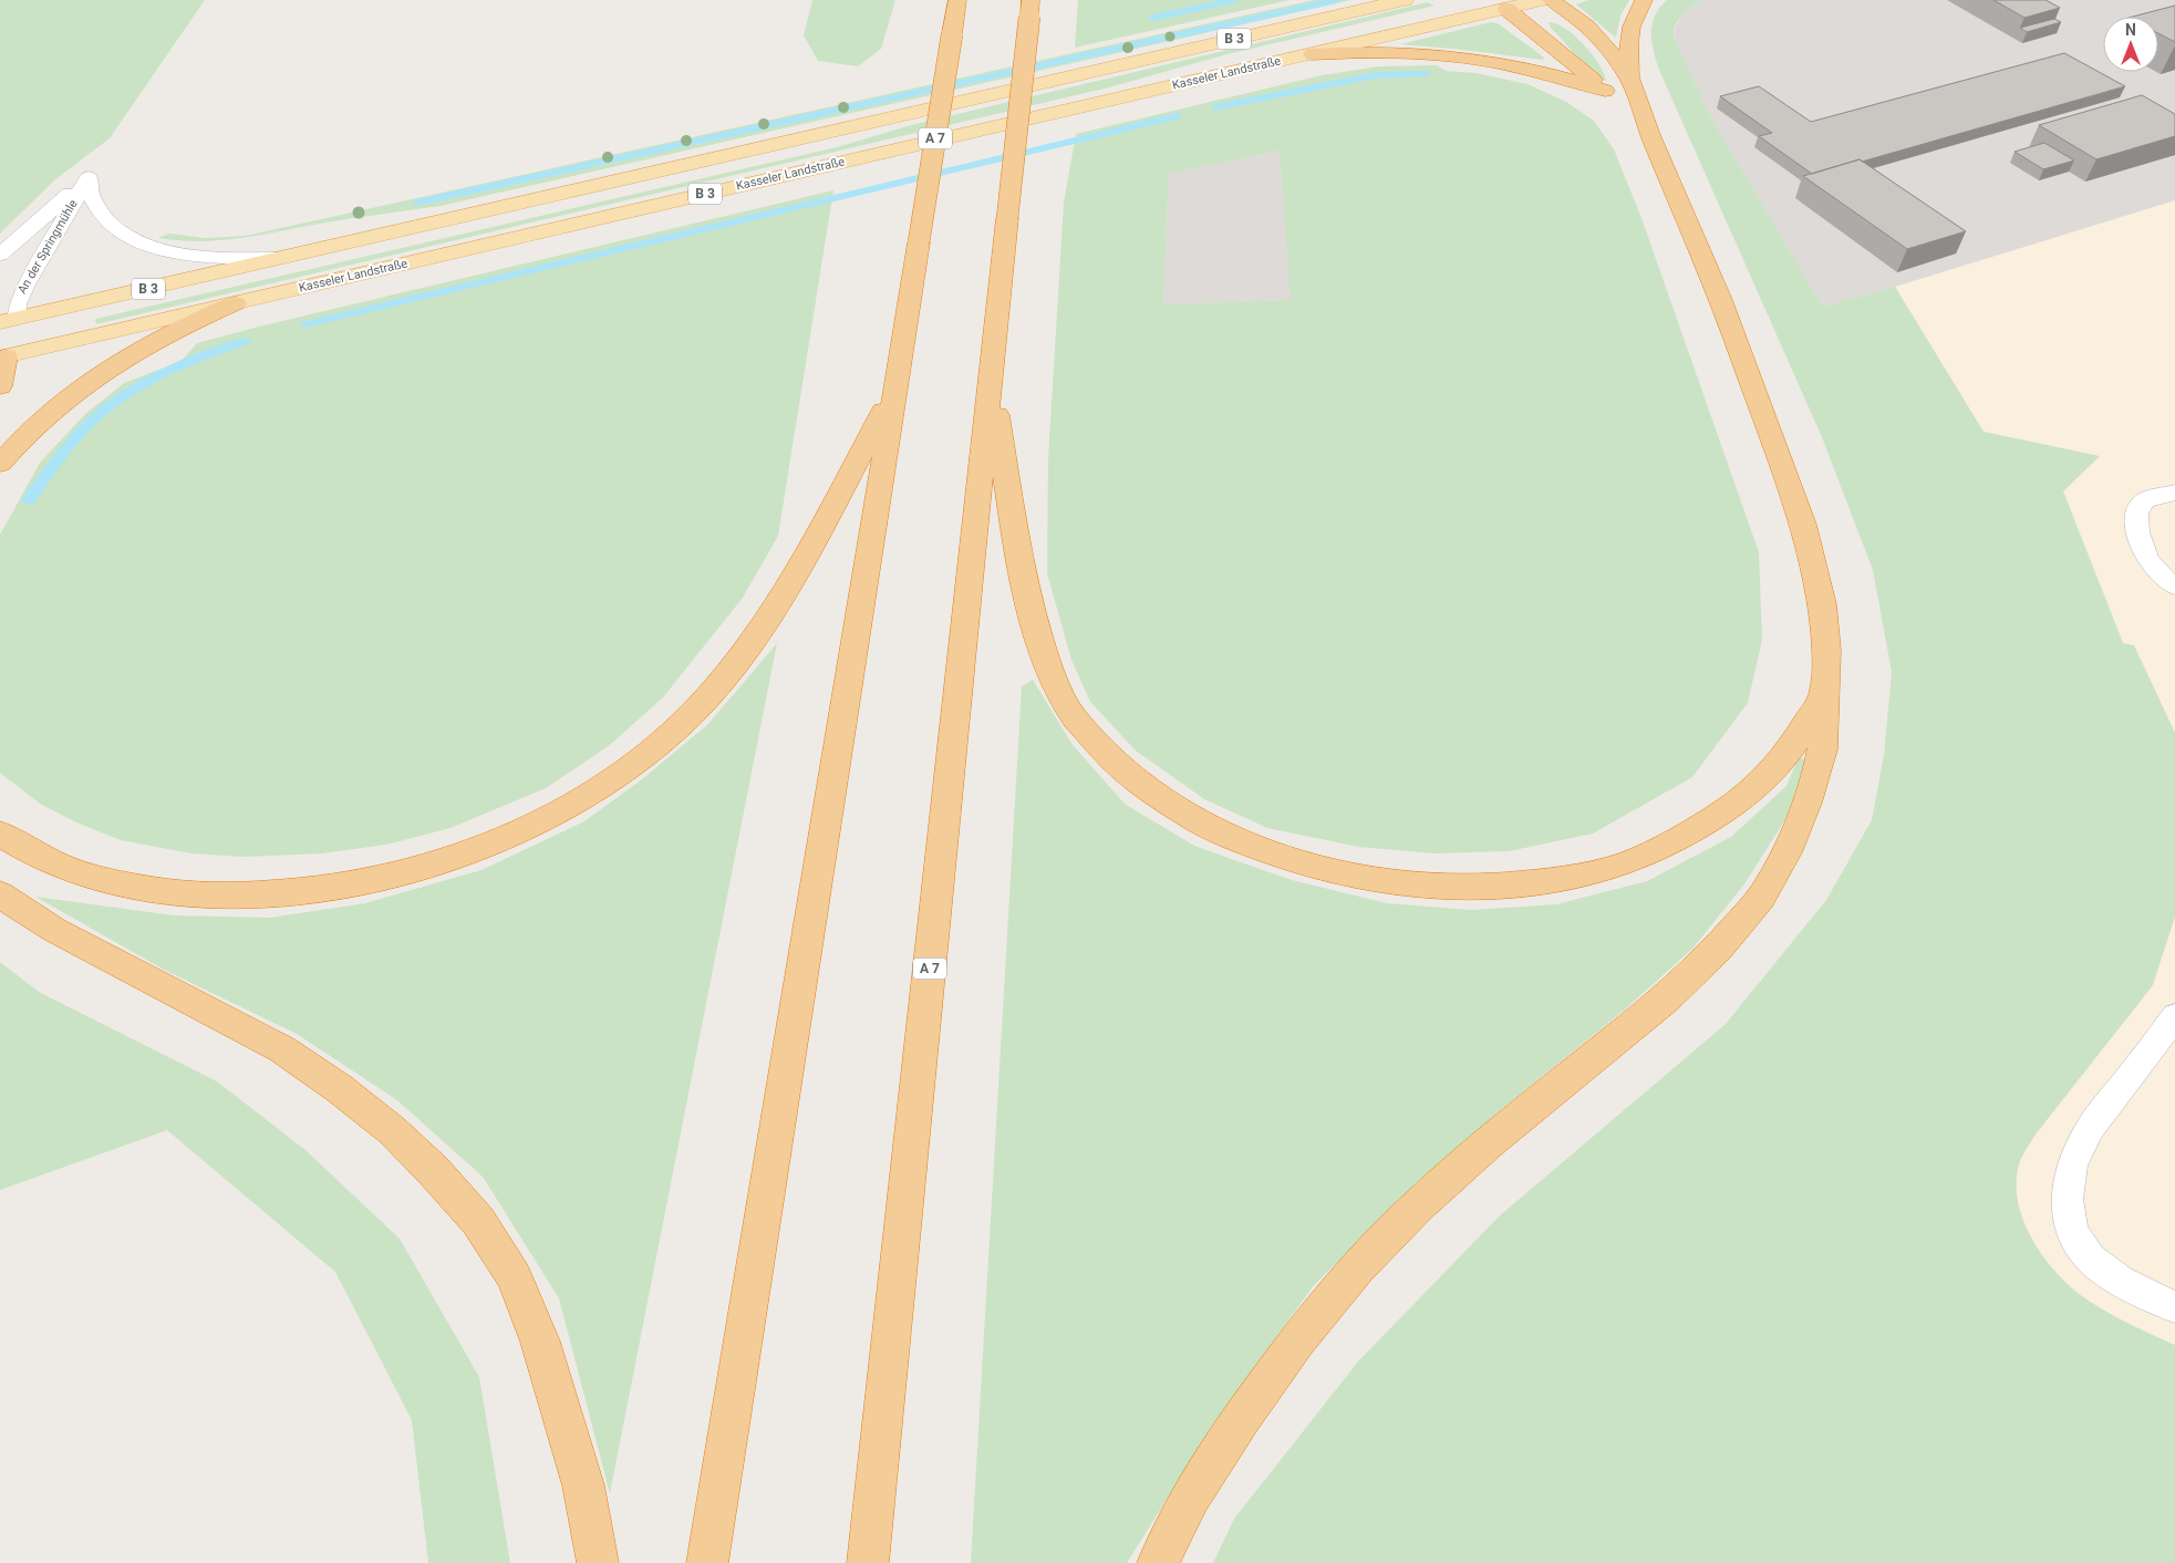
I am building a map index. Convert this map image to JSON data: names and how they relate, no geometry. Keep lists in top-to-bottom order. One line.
{"streets":{"highway":["A 7"],"main road":["B 3","Kasseler Landstraße"],"lane":["An der Springmühle"]},"crossings":[["B 3","An der Springmühle"]],"north":"top"}
